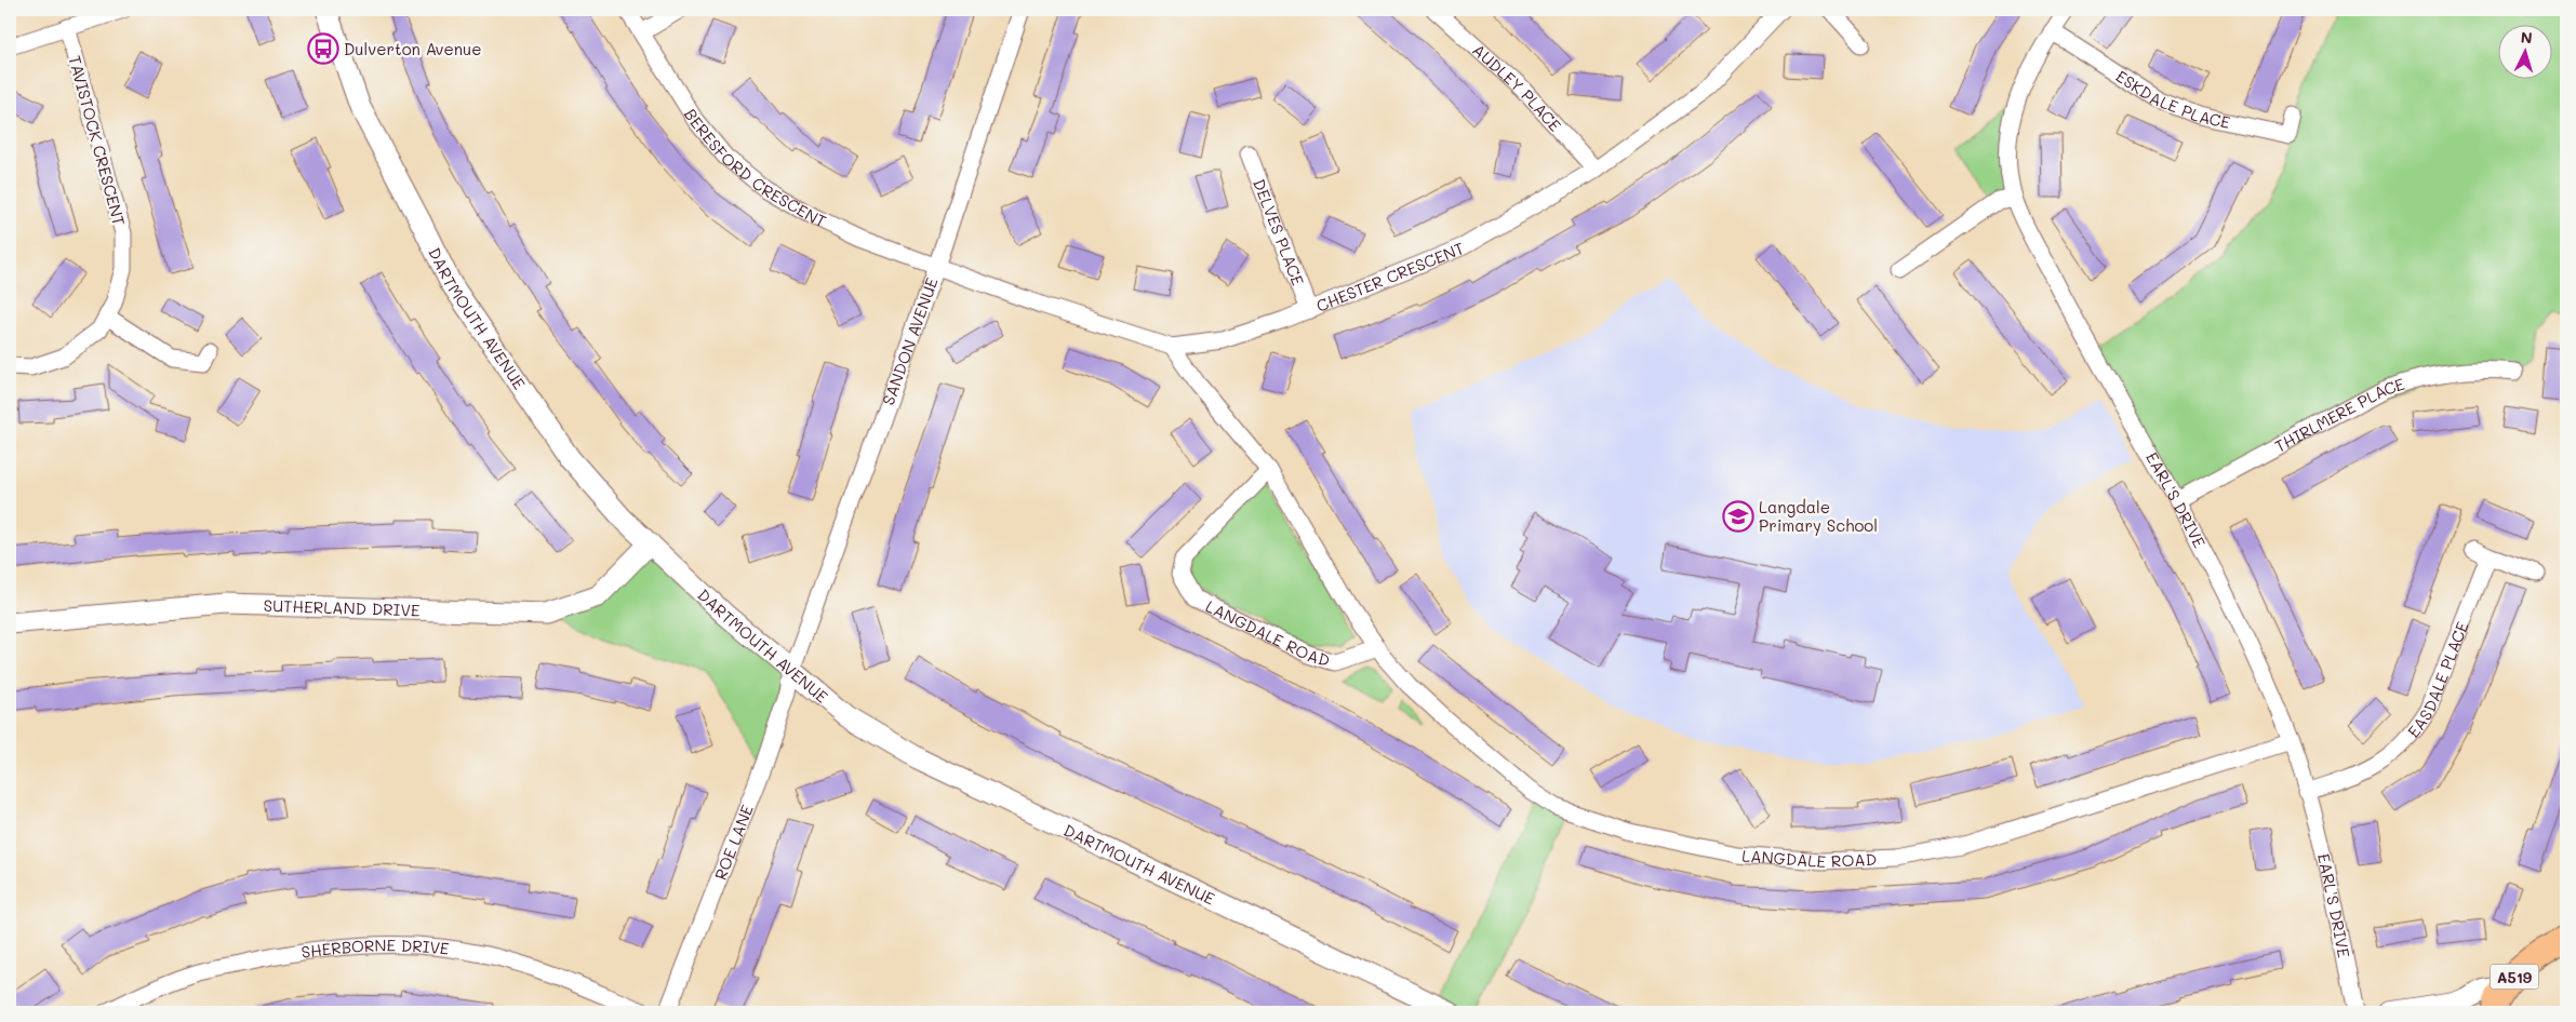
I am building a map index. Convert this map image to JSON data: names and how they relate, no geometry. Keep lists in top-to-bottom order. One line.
{"streets":{"main road":["A519"],"street":["AUDLEY PLACE","ESKDALE PLACE","TAVISTOCK CRESCENT","BERESFORD CRESCENT","DELVES PLACE","CHESTER CRESCENT","DARTMOUTH AVENUE","SANDON AVENUE","THIRLMERE PLACE","EARL'S DRIVE","SUTHERLAND DRIVE","LANGDALE ROAD","EASDALE PLACE","ROE LANE","SHERBORNE DRIVE"]},"crossings":[["AUDLEY PLACE","CHESTER CRESCENT"],["ESKDALE PLACE","EARL'S DRIVE"],["BERESFORD CRESCENT","CHESTER CRESCENT"],["BERESFORD CRESCENT","SANDON AVENUE"],["DELVES PLACE","CHESTER CRESCENT"],["CHESTER CRESCENT","SANDON AVENUE"],["CHESTER CRESCENT","LANGDALE ROAD"],["DARTMOUTH AVENUE","SANDON AVENUE"],["DARTMOUTH AVENUE","SUTHERLAND DRIVE"],["DARTMOUTH AVENUE","ROE LANE"],["SANDON AVENUE","ROE LANE"],["THIRLMERE PLACE","EARL'S DRIVE"],["EARL'S DRIVE","LANGDALE ROAD"],["EARL'S DRIVE","EASDALE PLACE"]],"places":{"bus stop":["Dulverton Avenue"],"school or university":["Langdale Primary School"]},"north":"top"}
